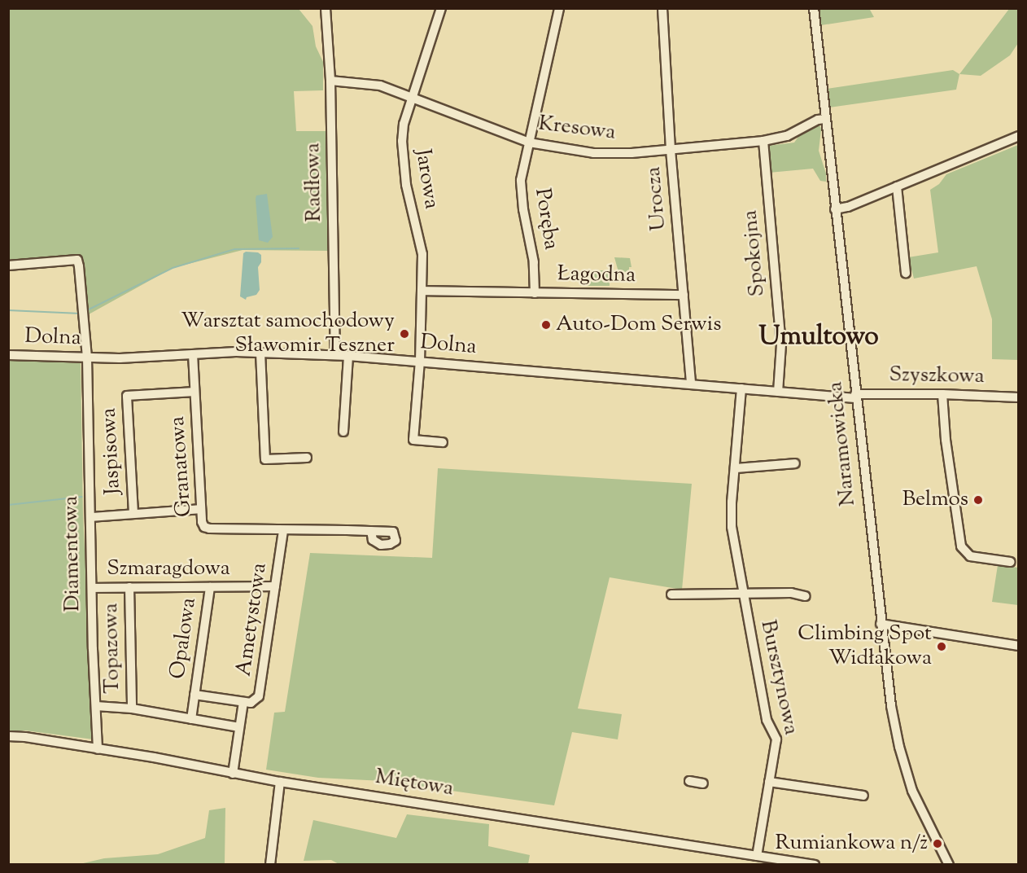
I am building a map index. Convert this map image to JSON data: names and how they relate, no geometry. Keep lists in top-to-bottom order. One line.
{"streets":{"street":["Kresowa","Jarowa","Radłowa","Urocza","Poręba","Spokojna","Łagodna","Dolna","Szyszkowa","Naramowicka","Jaspisowa","Granatowa","Diamentowa","Szmaragdowa","Ametystowa","Opalowa","Topazowa","Bursztynowa","Miętowa"]},"crossings":[["Kresowa","Jarowa"],["Kresowa","Radłowa"],["Kresowa","Urocza"],["Kresowa","Poręba"],["Kresowa","Spokojna"],["Kresowa","Naramowicka"],["Jarowa","Łagodna"],["Jarowa","Dolna"],["Radłowa","Dolna"],["Urocza","Łagodna"],["Urocza","Dolna"],["Poręba","Łagodna"],["Spokojna","Dolna"],["Dolna","Szyszkowa"],["Dolna","Naramowicka"],["Dolna","Granatowa"],["Dolna","Diamentowa"],["Dolna","Bursztynowa"],["Szyszkowa","Naramowicka"],["Jaspisowa","Granatowa"],["Granatowa","Ametystowa"],["Diamentowa","Szmaragdowa"],["Diamentowa","Miętowa"],["Szmaragdowa","Ametystowa"],["Szmaragdowa","Opalowa"],["Szmaragdowa","Topazowa"],["Bursztynowa","Miętowa"]],"districts":["Umultowo"],"places":["Auto-Dom Serwis","Warsztat samochodowy Sławomir Teszner","Belmos","Climbing Spot Widłakowa","Rumiankowa n/ż"]}
